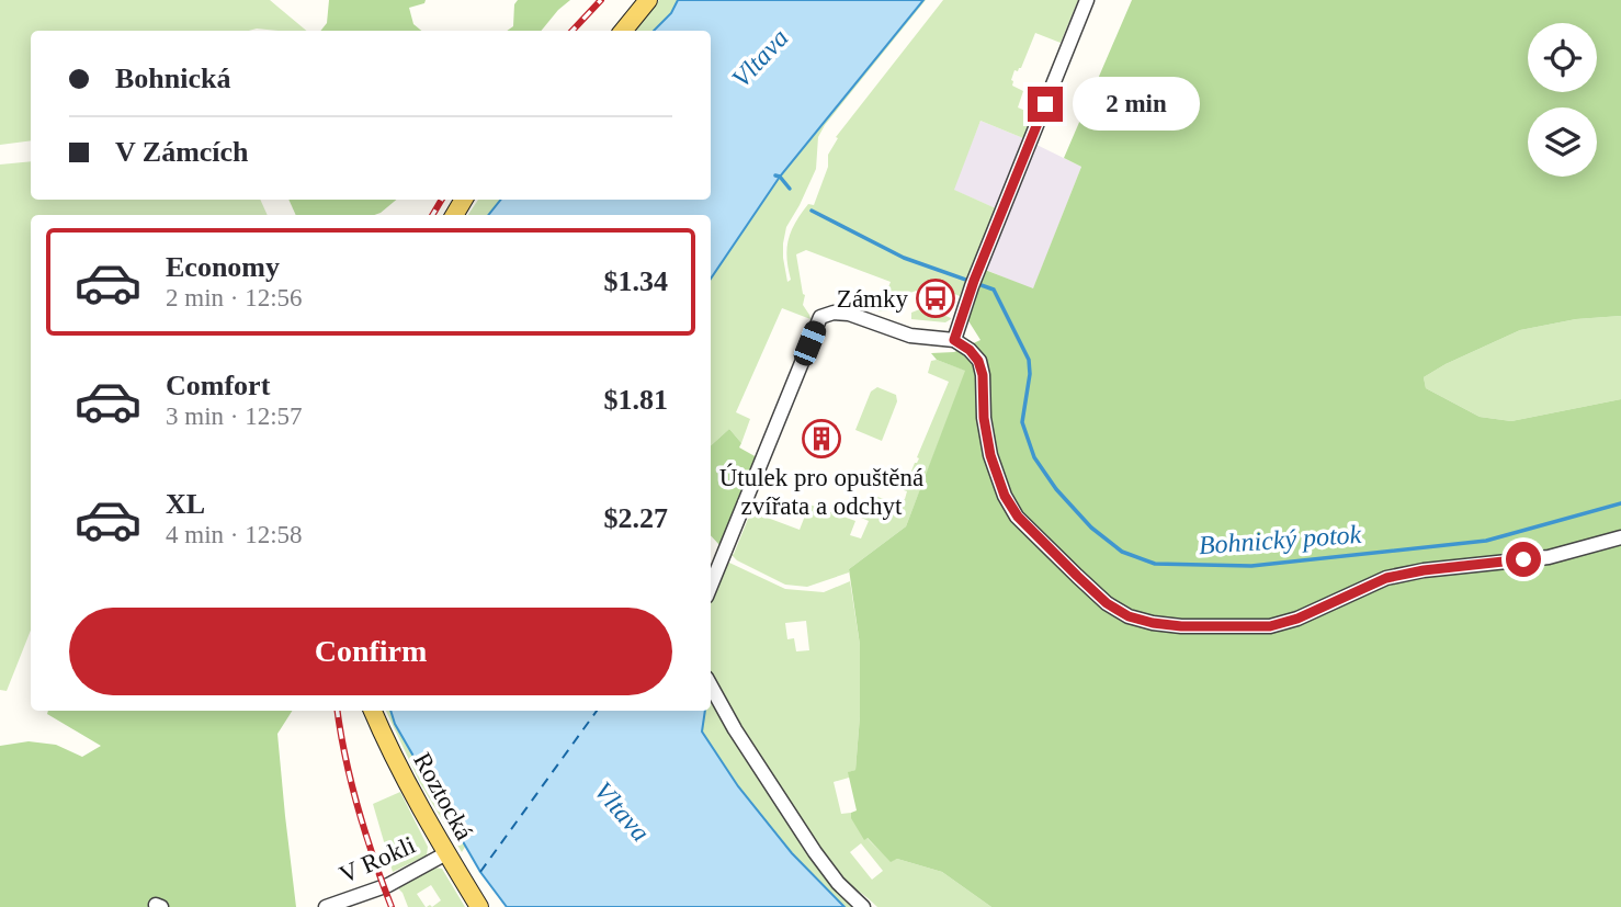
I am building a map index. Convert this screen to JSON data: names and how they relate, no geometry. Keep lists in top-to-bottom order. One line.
{"streets":{"main road":["Roztocká"],"street":["V Rokli"]},"crossings":[["Roztocká","V Rokli"]],"water":["Vltava","Bohnický potok"],"places":{"bus stop":["Zámky"],"building":["Útulek pro opuštěná zvířata a odchyt"]},"page":{"banner":["Bohnická","V Zámcích"],"bubble":"2 min","list":[{"name":"Economy","note":"2 min · 12:56","value":"$1.34"},{"name":"Comfort","note":"3 min · 12:57","value":"$1.81"},{"name":"XL","note":"4 min · 12:58","value":"$2.27"}],"buttons":"Confirm"}}
